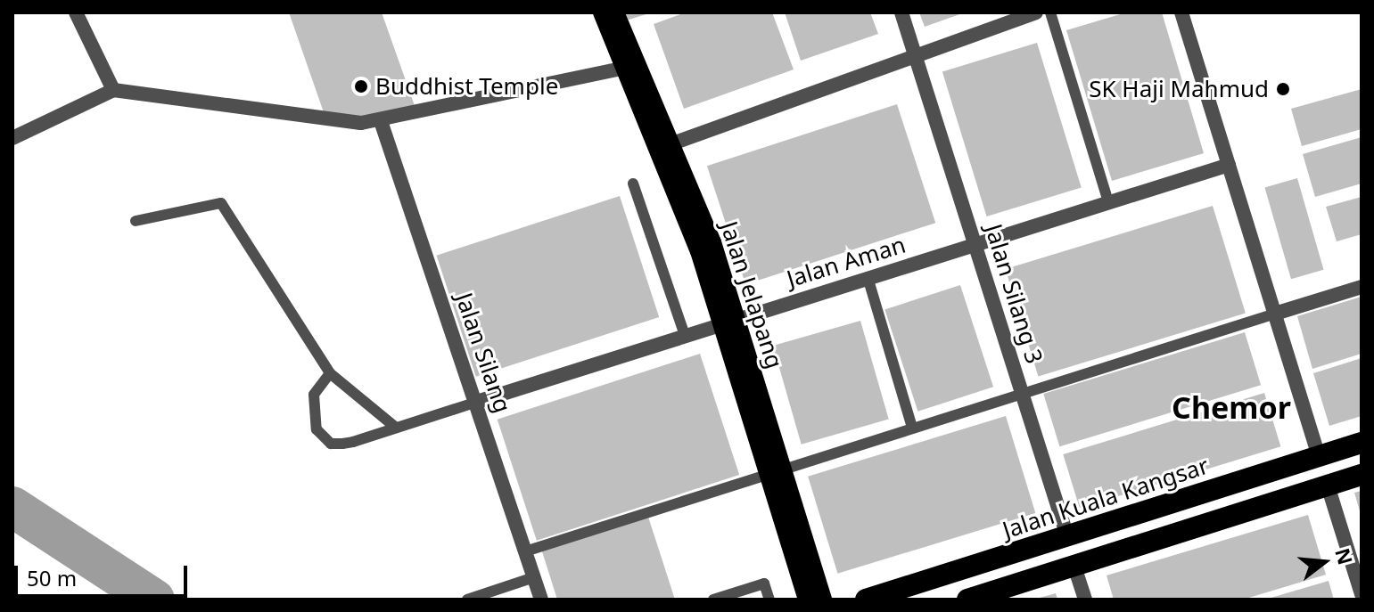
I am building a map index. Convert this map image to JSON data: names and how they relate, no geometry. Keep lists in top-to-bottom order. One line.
{"streets":{"highway":["Jalan Kuala Kangsar"],"main road":["Jalan Jelapang"],"street":["Jalan Aman","Jalan Silang 3","Jalan Silang"]},"crossings":[["Jalan Aman","Jalan Silang 3"],["Jalan Aman","Jalan Jelapang"],["Jalan Aman","Jalan Silang"],["Jalan Silang 3","Jalan Kuala Kangsar"]],"districts":["Chemor"],"places":["Buddhist Temple","SK Haji Mahmud"],"scale_bar":"50 m","north":"right"}
